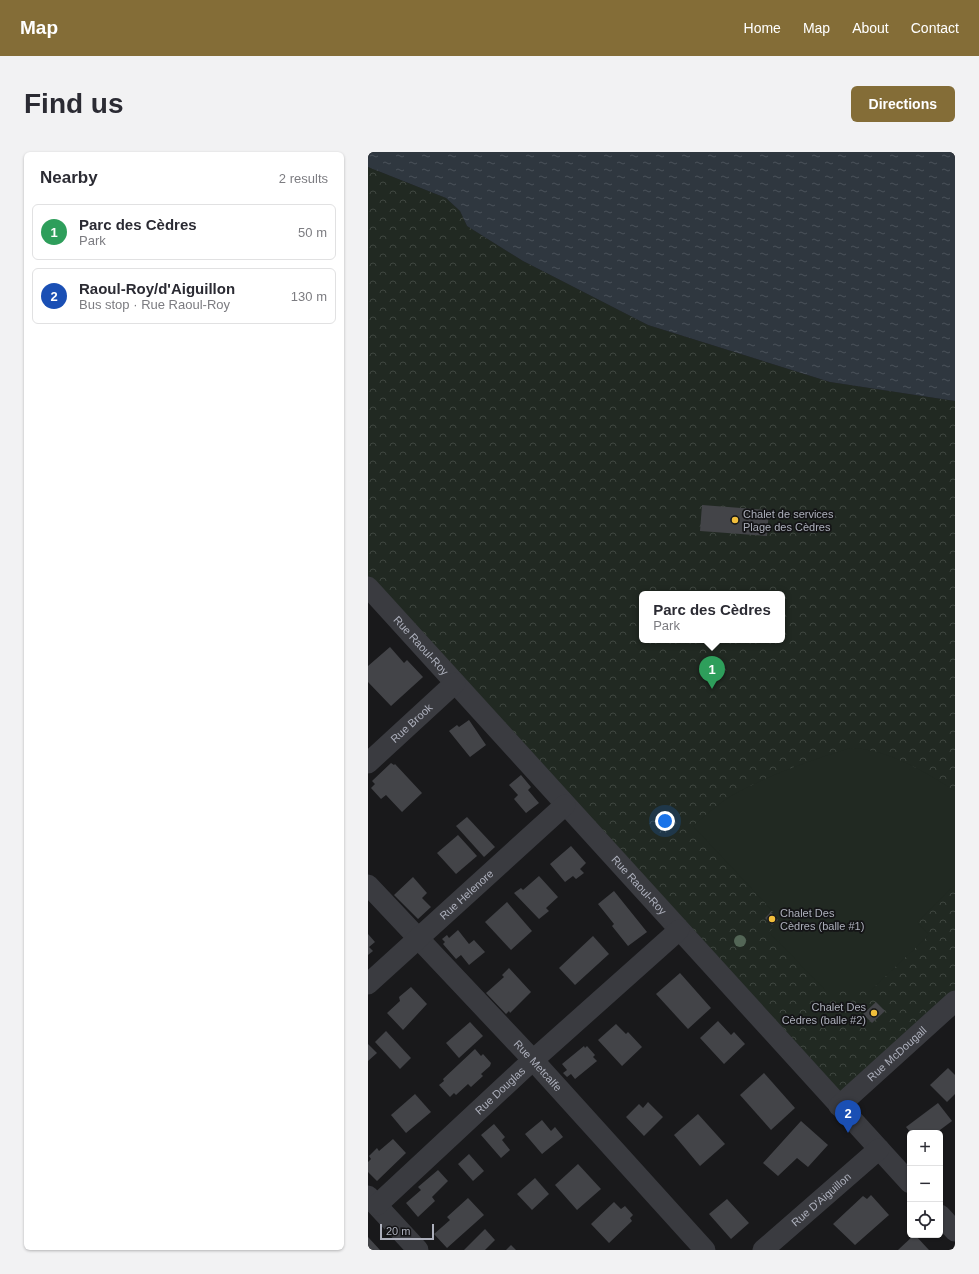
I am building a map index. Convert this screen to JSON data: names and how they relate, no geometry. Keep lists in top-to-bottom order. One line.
{"streets":{"street":["Rue Raoul-Roy","Rue Brook","Rue Helenore","Rue McDougall","Rue Metcalfe","Rue Douglas","Rue D'Aiguillon"]},"crossings":[["Rue Raoul-Roy","Rue Brook"],["Rue Raoul-Roy","Rue Helenore"],["Rue Raoul-Roy","Rue McDougall"],["Rue Raoul-Roy","Rue Douglas"],["Rue Raoul-Roy","Rue D'Aiguillon"],["Rue Helenore","Rue Metcalfe"],["Rue Metcalfe","Rue Douglas"]],"places":["Chalet de services Plage des Cèdres","Chalet Des Cèdres (balle #1)","Chalet Des Cèdres (balle #2)"],"scale_bar":"20 m","page":{"header":"Map","nav":["Home","Map","About","Contact"],"buttons":"Directions","title":"Find us","heading":["Nearby","2 results"],"list":[{"mark":"1","name":"Parc des Cèdres","note":"Park","value":"50 m"},{"mark":"2","name":"Raoul-Roy/d'Aiguillon","note":"Bus stop · Rue Raoul-Roy","value":"130 m"}],"popup":["Parc des Cèdres","Park"],"pins":["1","2"],"map_buttons":["+","−"],"scale":"20 m"}}
